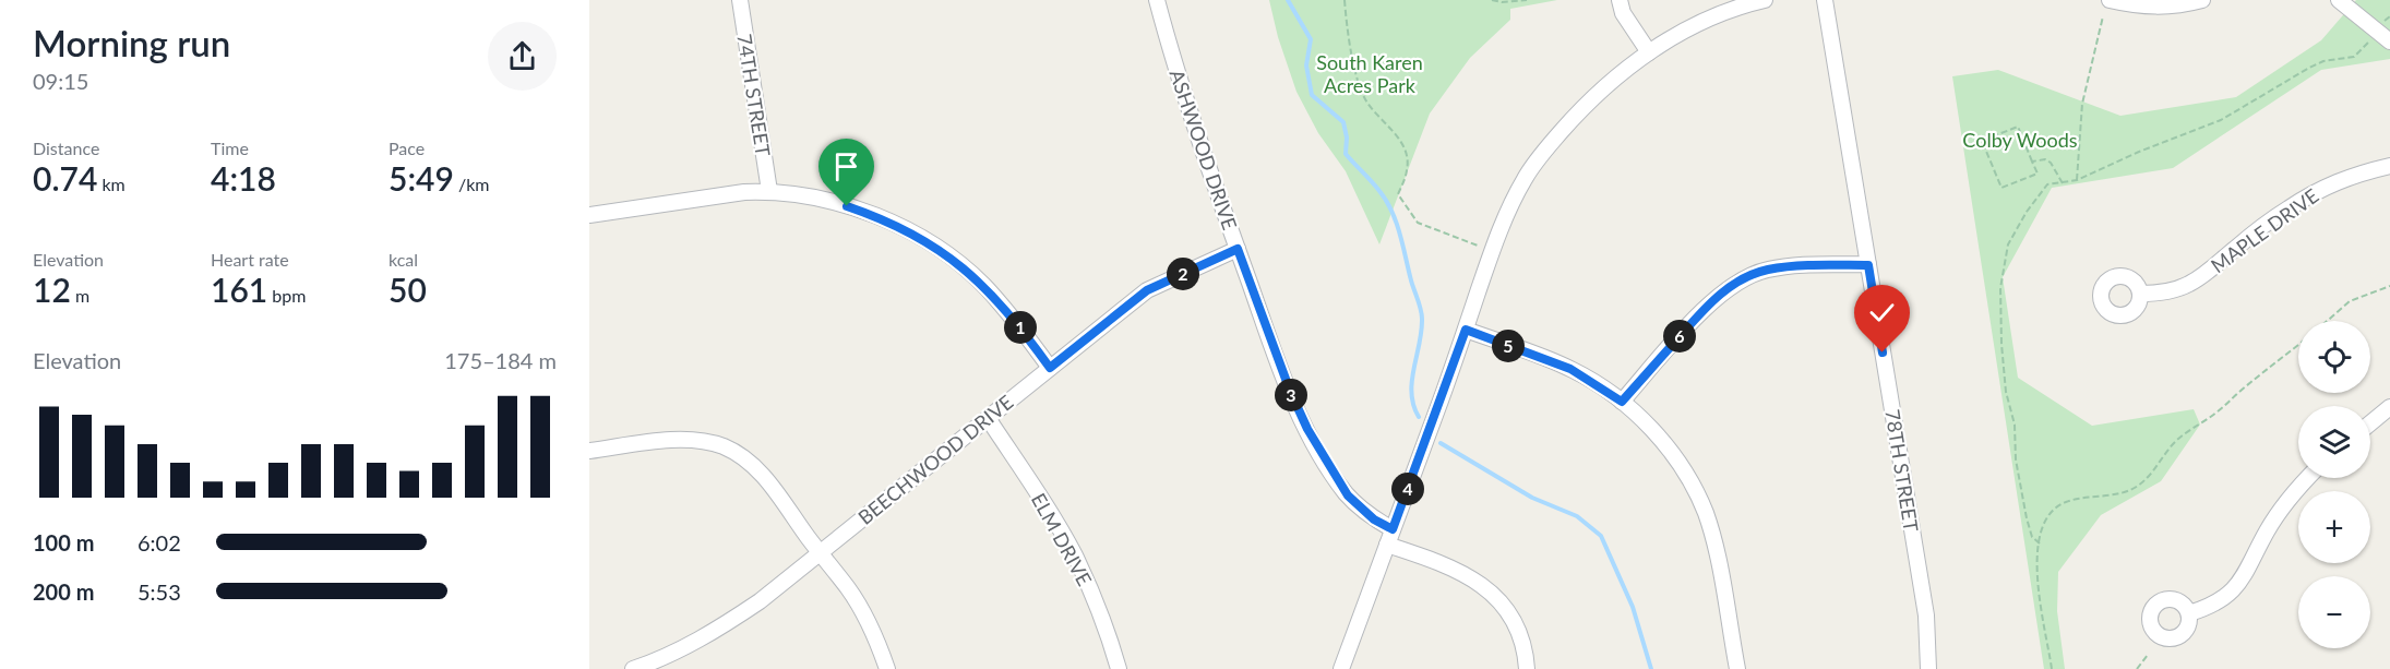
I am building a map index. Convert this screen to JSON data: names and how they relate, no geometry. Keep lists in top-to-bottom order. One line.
{"streets":{"street":["74TH STREET","ASHWOOD DRIVE","MAPLE DRIVE","BEECHWOOD DRIVE","78TH STREET","ELM DRIVE"]},"crossings":[["ASHWOOD DRIVE","BEECHWOOD DRIVE"],["BEECHWOOD DRIVE","ELM DRIVE"]],"parks":["South Karen Acres Park","Colby Woods"],"page":{"heading":["Morning run","09:15"],"stats":[["Distance","0.74 km"],["Time","4:18"],["Pace","5:49 /km"],["Elevation","12 m"],["Heart rate","161 bpm"],["kcal","50"]],"pins":["2","1","6","5","3","4"],"map_buttons":["+","−"],"chart":["Elevation","175–184 m"],"list":[{"name":"100 m","note":"6:02"},{"name":"200 m","note":"5:53"}]}}
